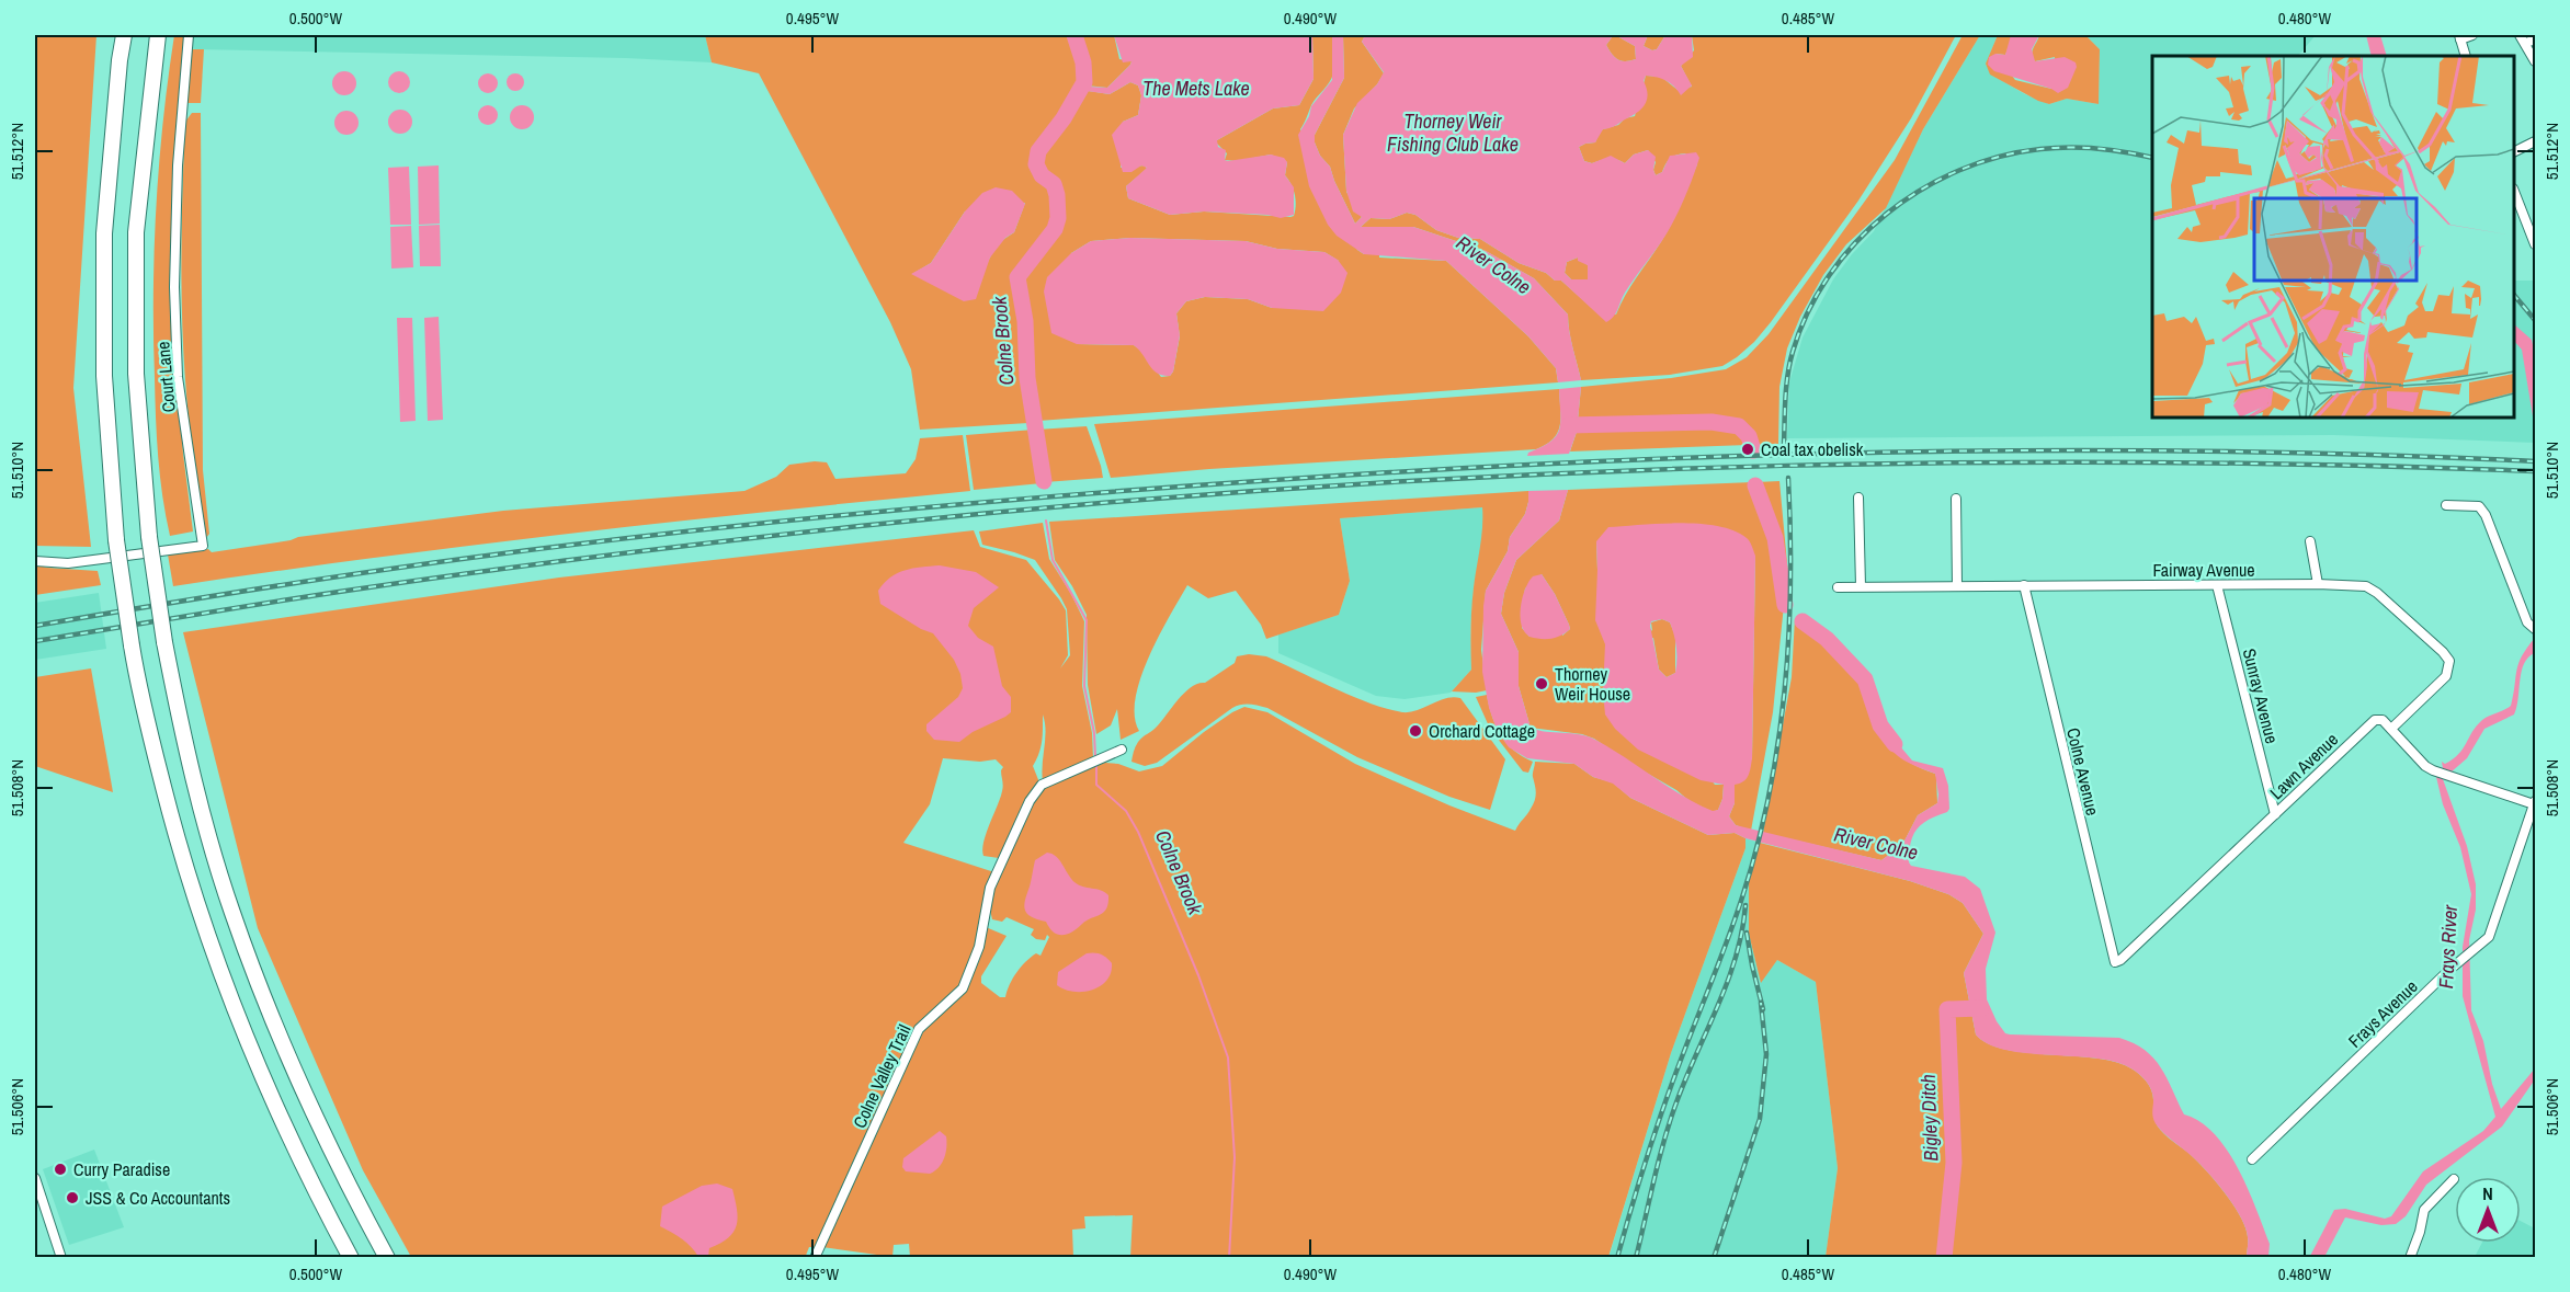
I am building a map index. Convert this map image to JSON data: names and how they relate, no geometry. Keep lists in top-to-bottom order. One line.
{"streets":{"street":["Court Lane","Fairway Avenue","Sunray Avenue","Lawn Avenue","Colne Avenue","Frays Avenue","Colne Valley Trail"]},"crossings":[["Fairway Avenue","Sunray Avenue"],["Fairway Avenue","Lawn Avenue"],["Fairway Avenue","Colne Avenue"],["Sunray Avenue","Lawn Avenue"],["Lawn Avenue","Colne Avenue"]],"water":["The Mets Lake","Thorney Weir Fishing Club Lake","River Colne","Colne Brook","Frays River","Bigley Ditch"],"places":["Coal tax obelisk","Thorney Weir House","Orchard Cottage","Curry Paradise","JSS & Co Accountants"],"north":"top","coordinates":["0.500°W","0.495°W","0.490°W","0.485°W","0.480°W","51.512°N","51.510°N","51.508°N","51.506°N"]}
